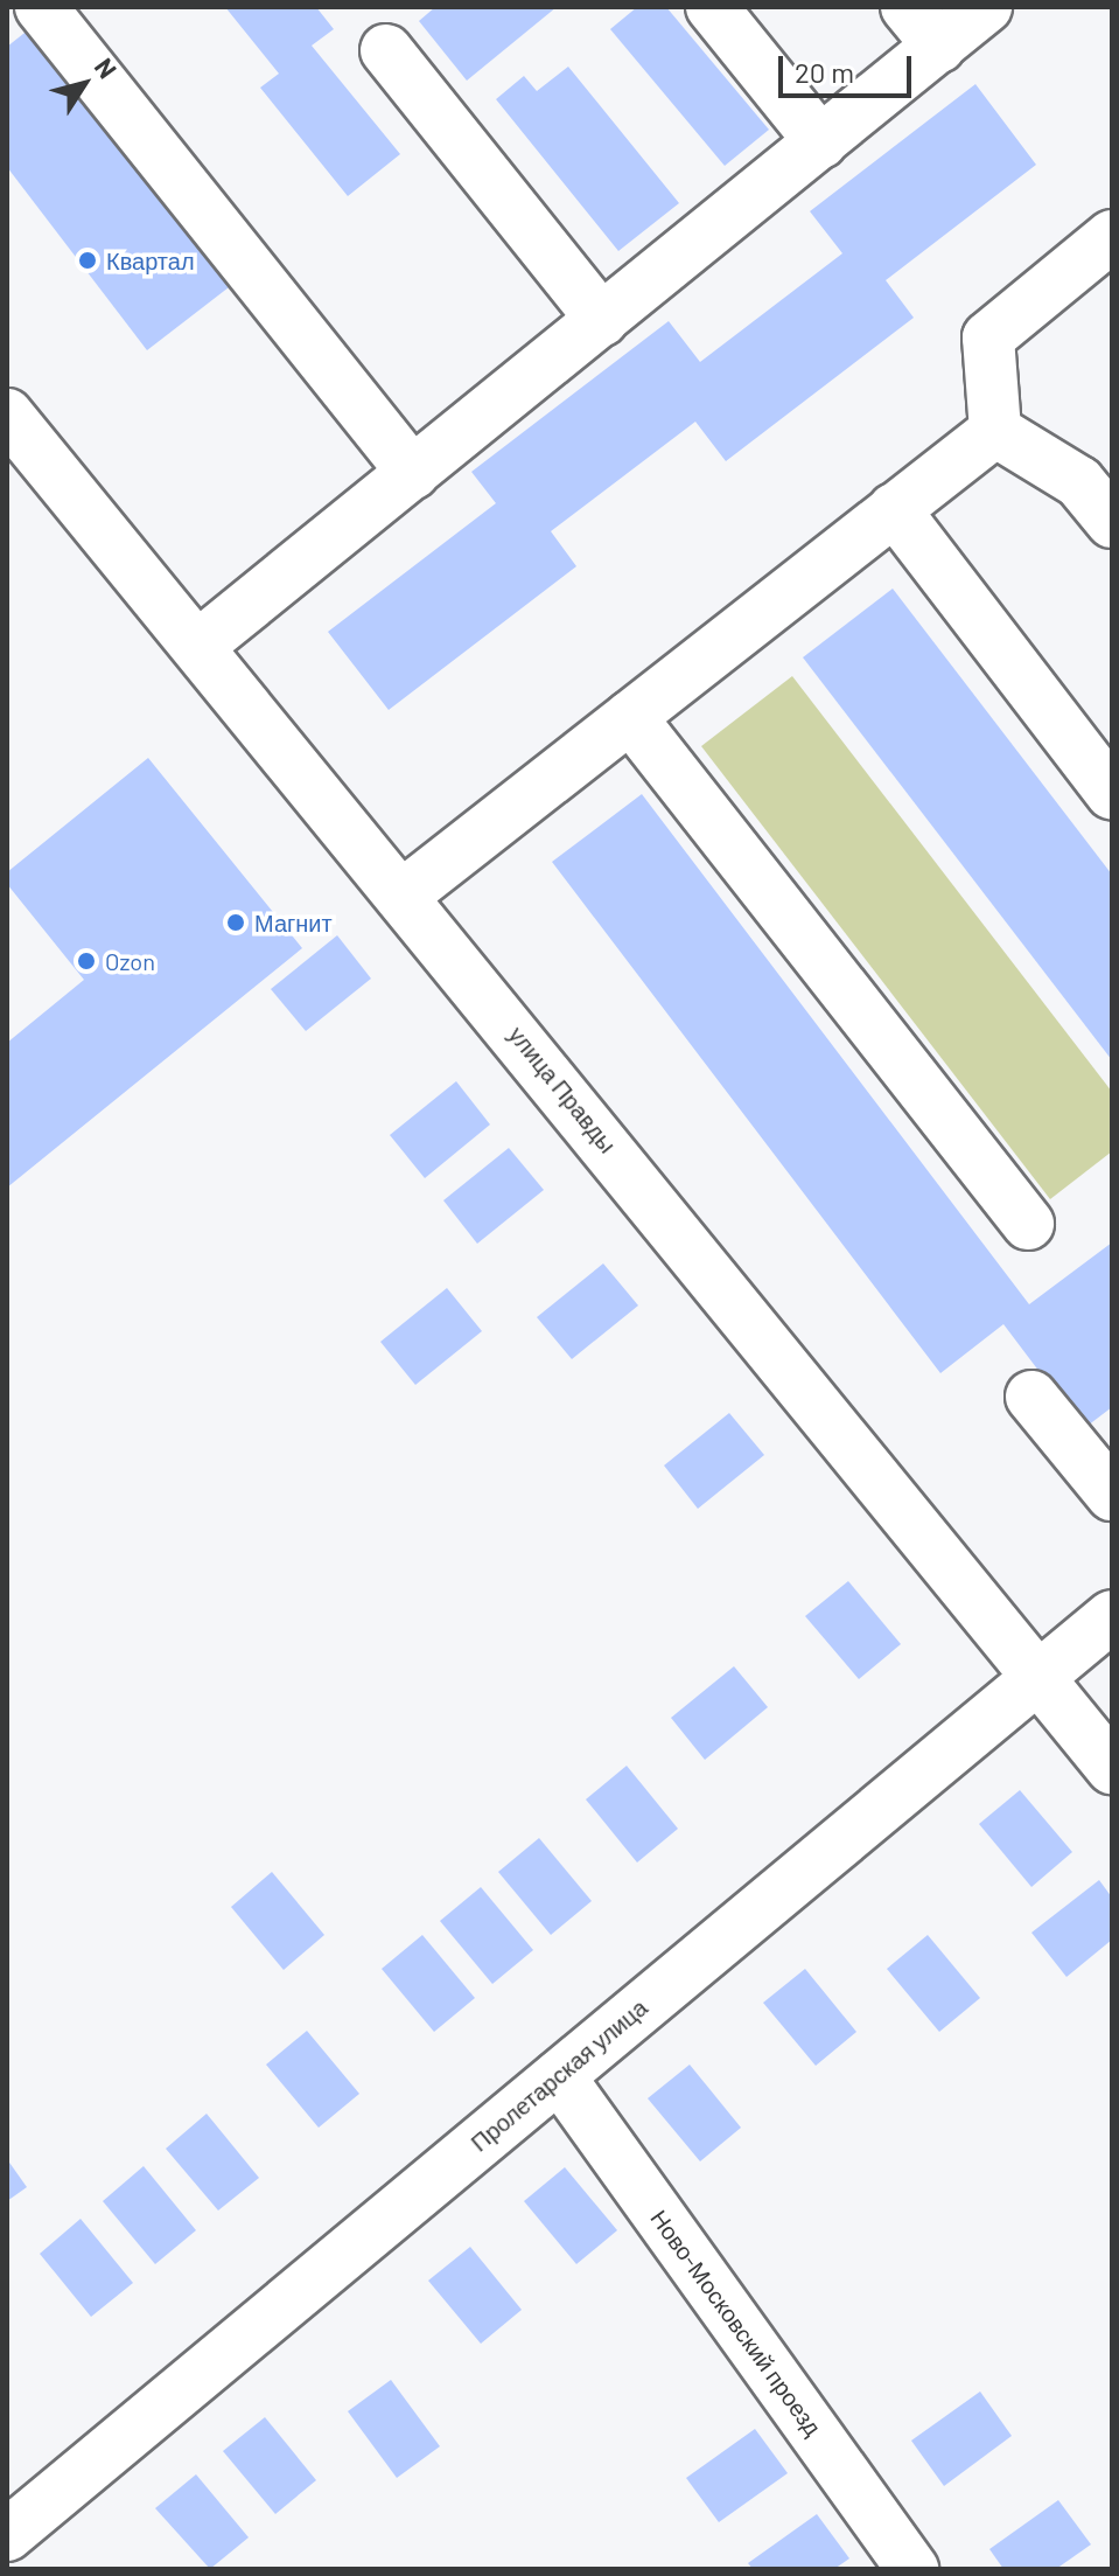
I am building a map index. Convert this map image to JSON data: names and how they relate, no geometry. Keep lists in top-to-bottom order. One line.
{"streets":{"street":["улица Правды","Пролетарская улица","Ново-Московский проезд"]},"crossings":[["улица Правды","Пролетарская улица"],["Пролетарская улица","Ново-Московский проезд"]],"places":["Квартал","Магнит","Ozon"],"scale_bar":"20 m","north":"top right"}
